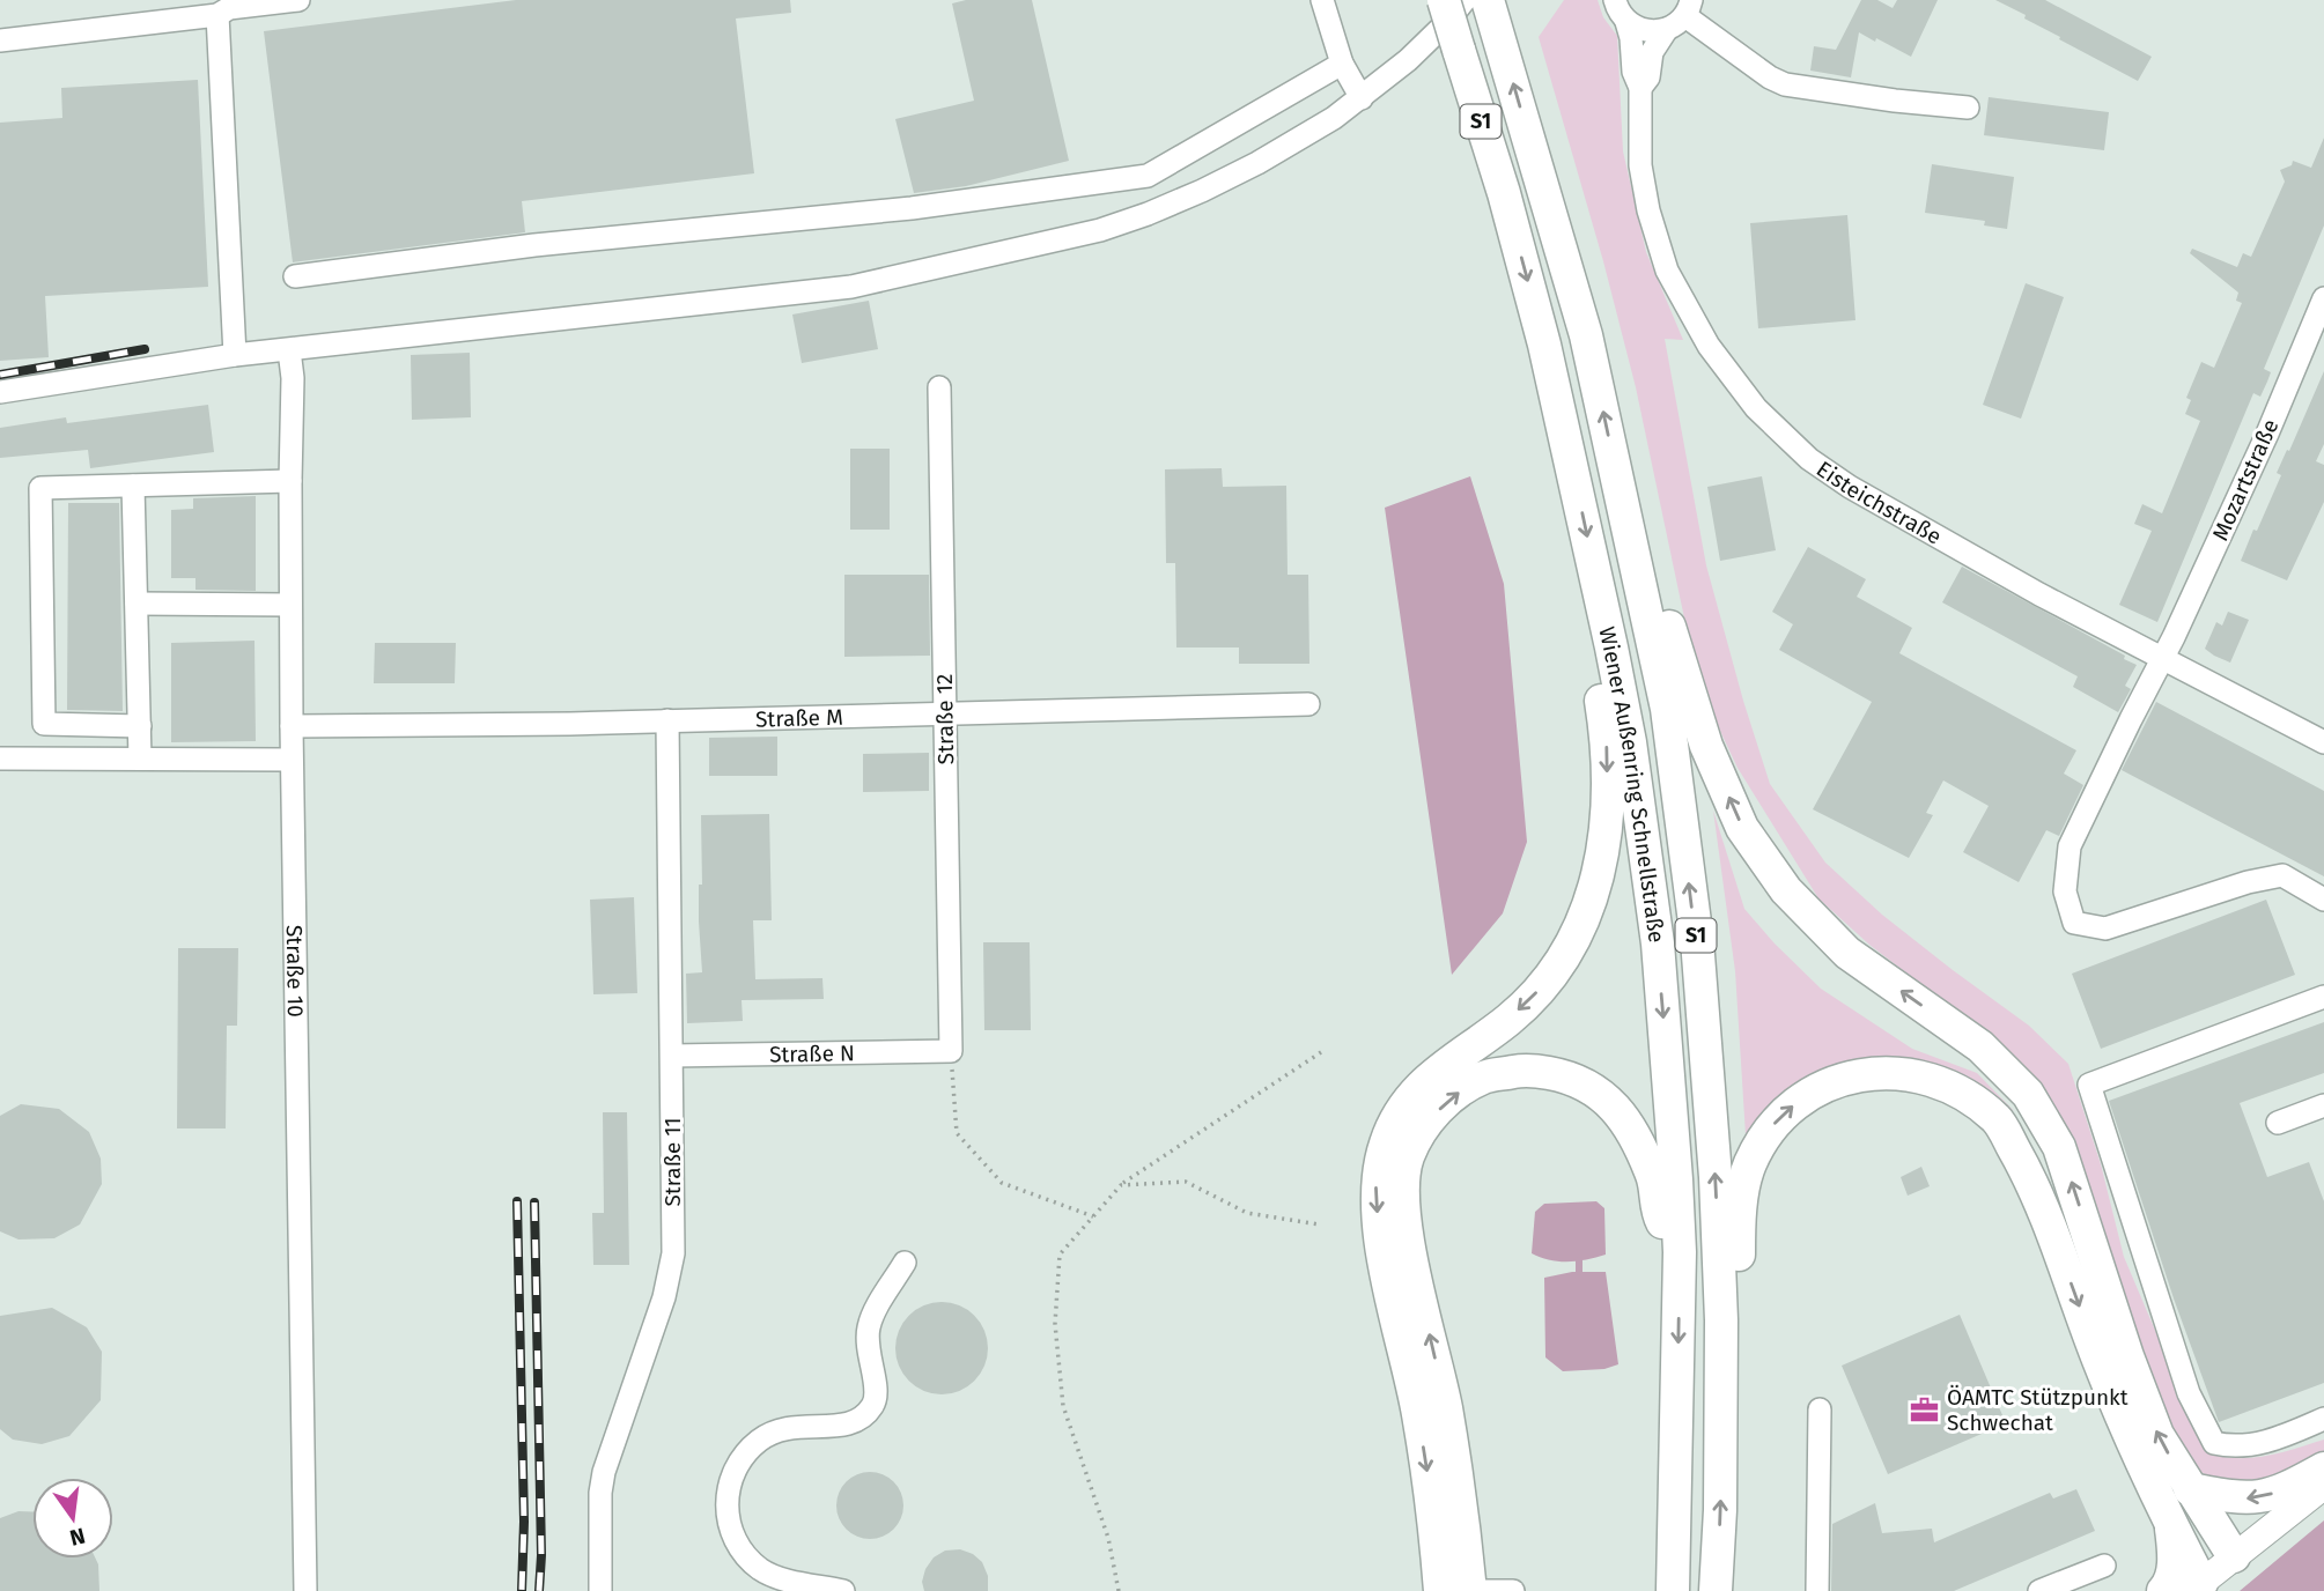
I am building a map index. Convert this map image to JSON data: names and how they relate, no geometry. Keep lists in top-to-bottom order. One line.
{"streets":{"highway":["S1","Wiener Außenring Schnellstraße"],"street":["Mozartstraße","Eisteichstraße","Straße M","Straße 12","Straße 10","Straße N","Straße 11"]},"crossings":[["Mozartstraße","Eisteichstraße"],["Straße M","Straße 12"],["Straße M","Straße 10"],["Straße M","Straße 11"],["Straße 12","Straße N"],["Straße N","Straße 11"]],"places":{"office":["ÖAMTC Stützpunkt Schwechat"]},"north":"bottom"}
